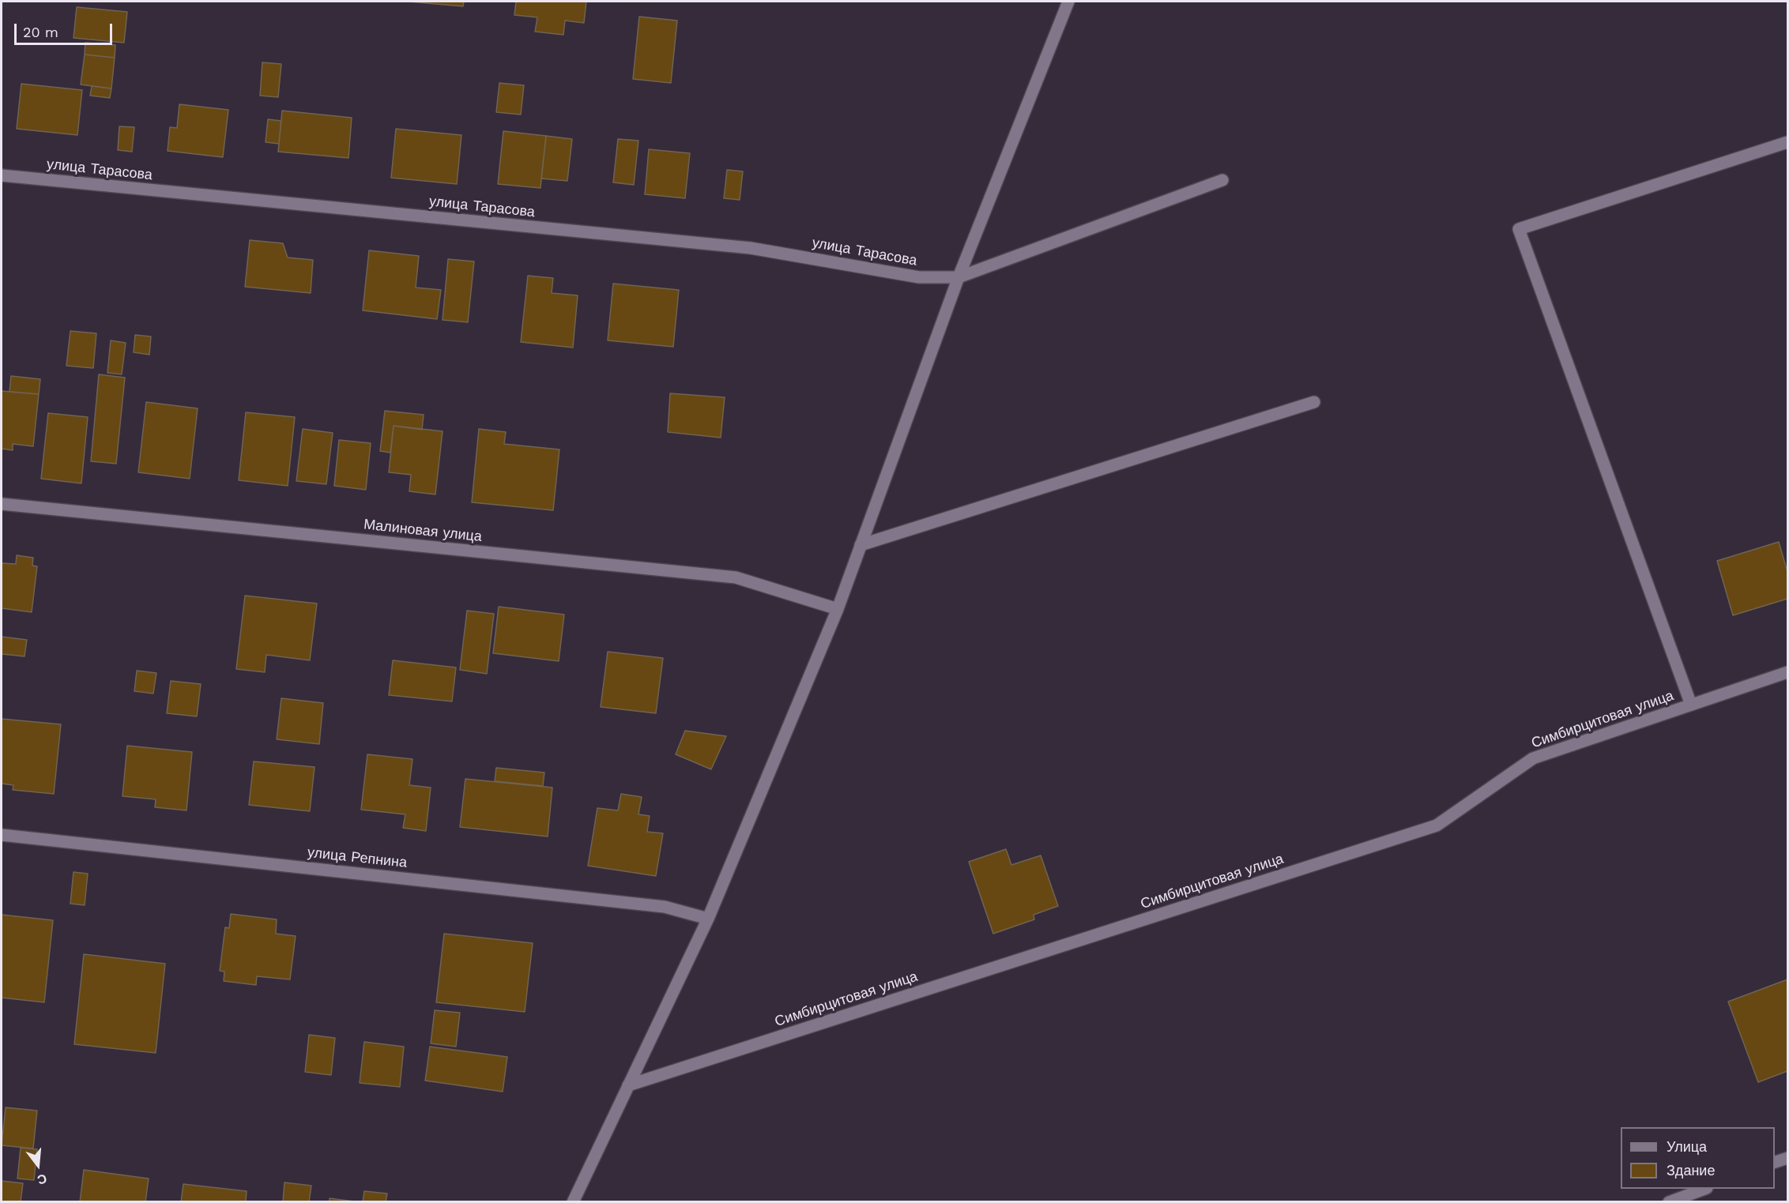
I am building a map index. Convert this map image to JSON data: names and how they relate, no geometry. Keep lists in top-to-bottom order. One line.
{"streets":{"street":["улица Тарасова","Малиновая улица","Симбирцитовая улица","улица Репнина"]},"legend":["Улица","Здание"],"scale_bar":"20 m","north":"bottom"}
